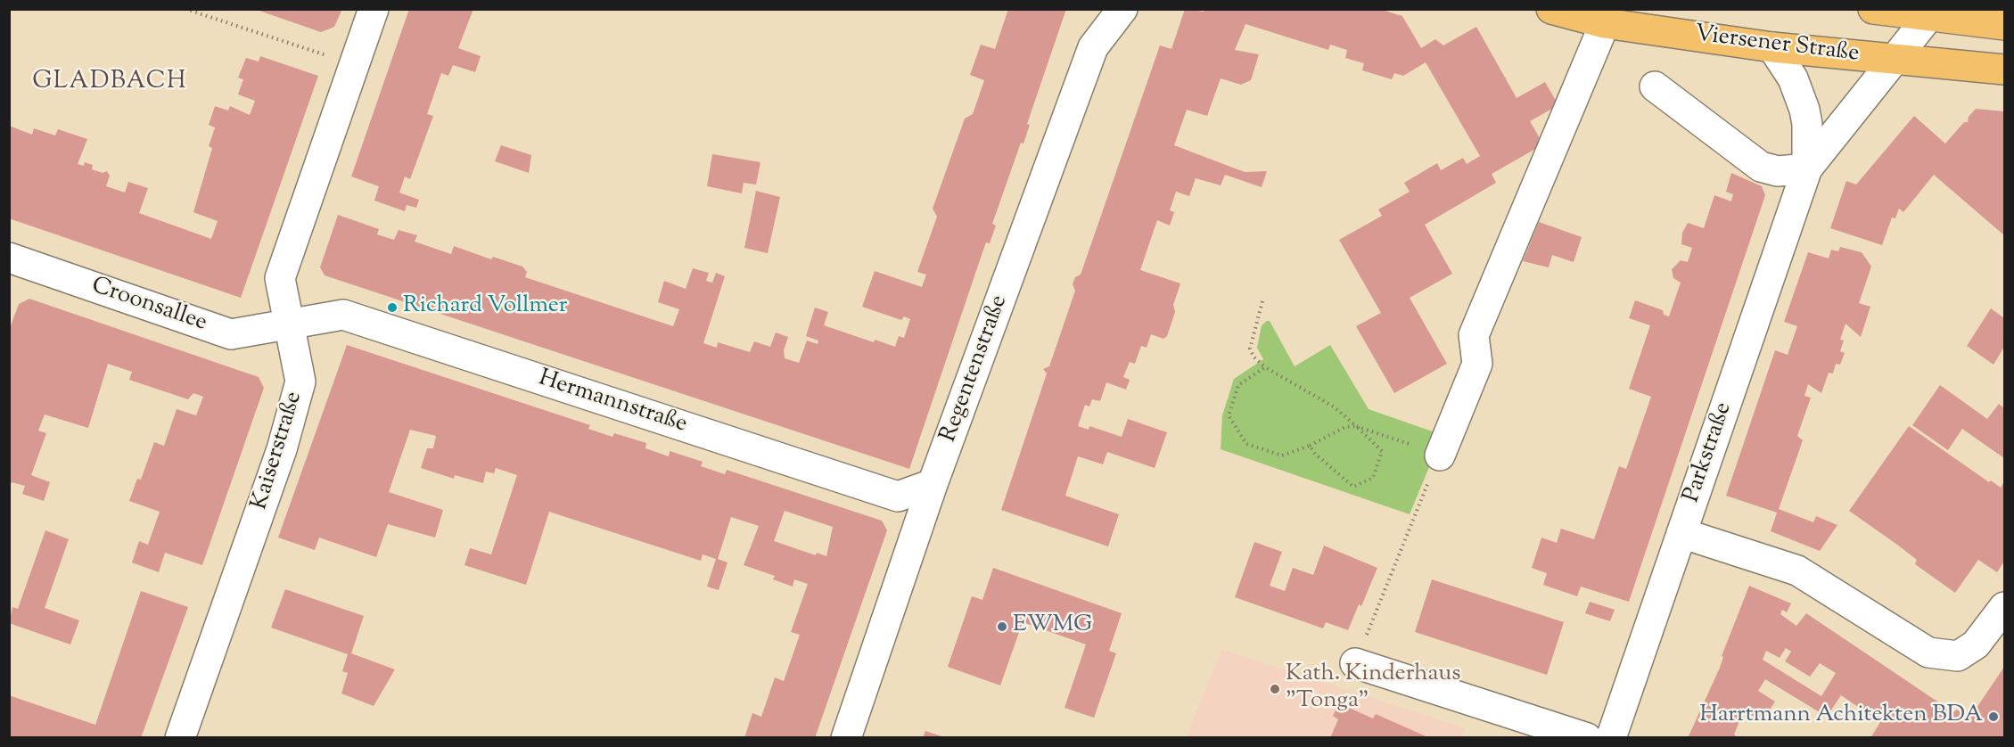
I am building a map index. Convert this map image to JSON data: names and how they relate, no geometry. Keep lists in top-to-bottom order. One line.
{"streets":{"main road":["Viersener Straße"],"street":["Croonsallee","Regentenstraße","Hermannstraße","Kaiserstraße","Parkstraße"]},"crossings":[["Viersener Straße","Parkstraße"],["Croonsallee","Hermannstraße"],["Croonsallee","Kaiserstraße"],["Regentenstraße","Hermannstraße"],["Hermannstraße","Kaiserstraße"]],"districts":["GLADBACH"],"places":["Richard Vollmer","EWMG","Kath. Kinderhaus \"Tonga\"","Harrtmann Achitekten BDA"]}
